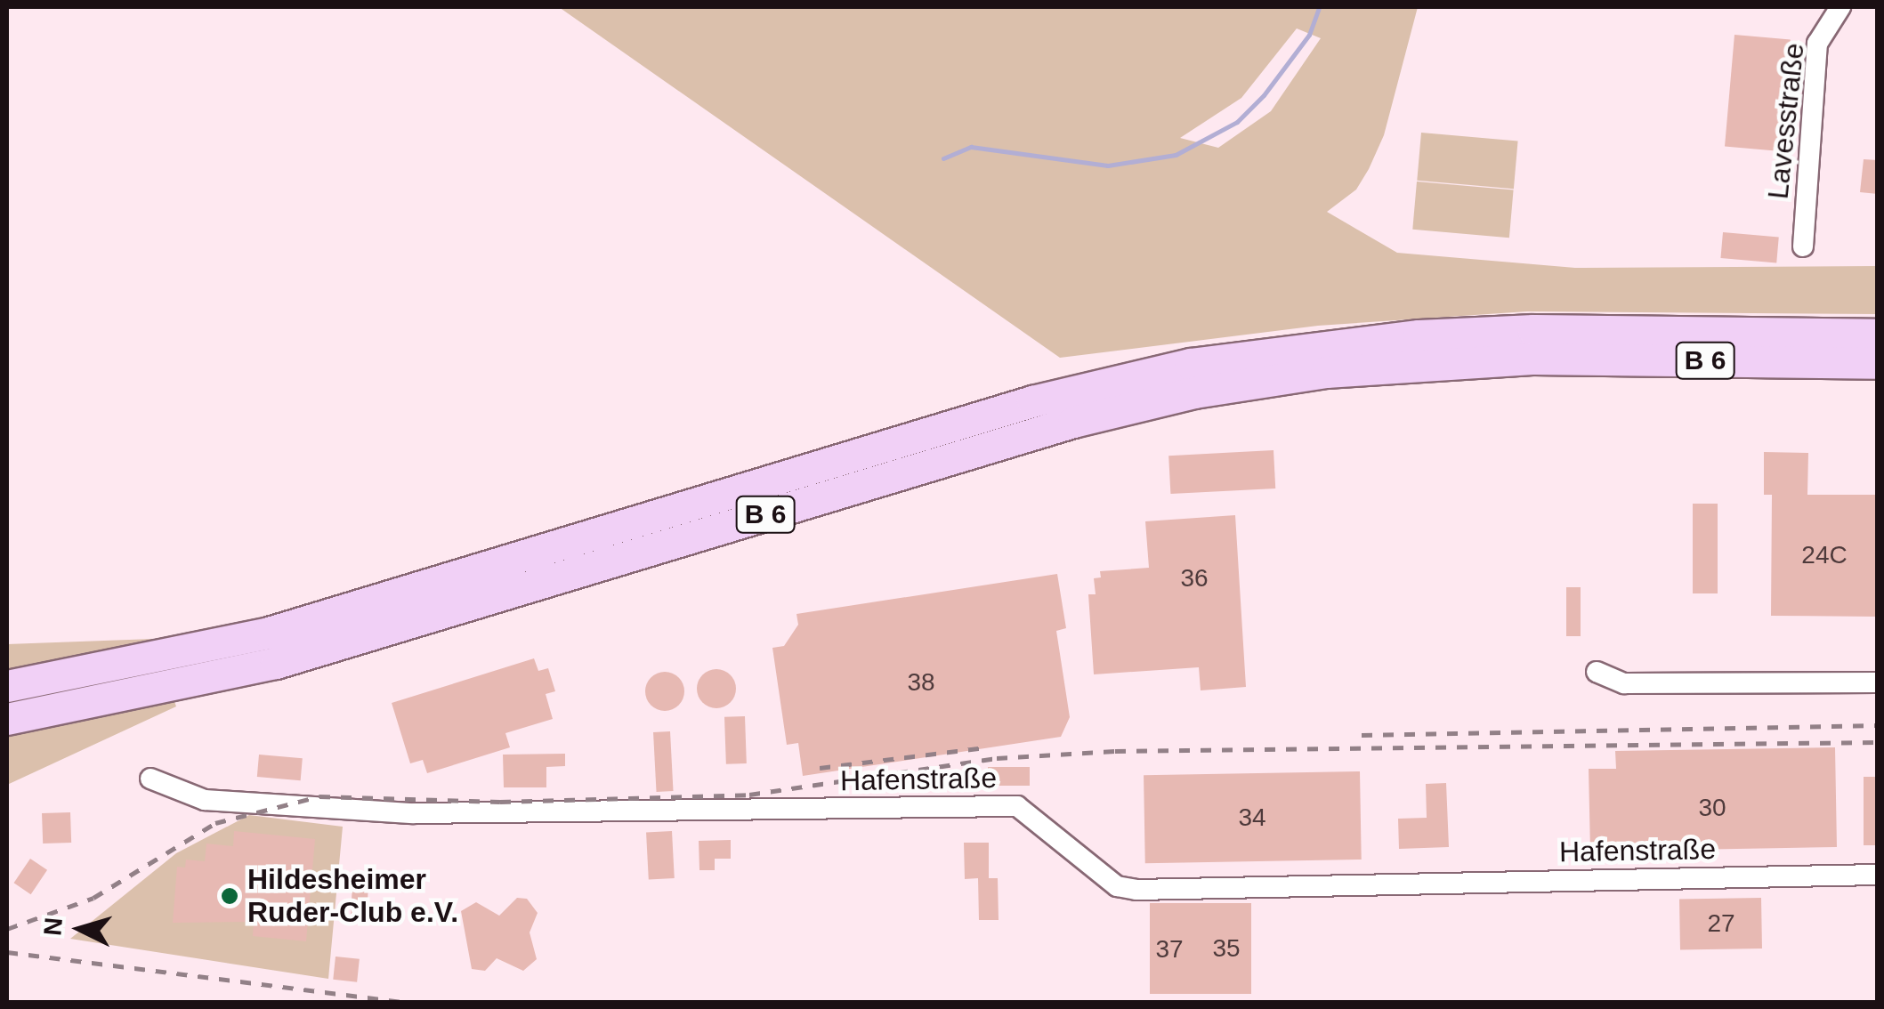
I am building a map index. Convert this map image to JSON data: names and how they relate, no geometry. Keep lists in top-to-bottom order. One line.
{"streets":{"main road":["B 6"],"street":["Lavesstraße","Hafenstraße"]},"places":["Hildesheimer Ruder-Club e.V."],"house_numbers":["24C","36","38","30","34","27","35","37"],"north":"left"}
